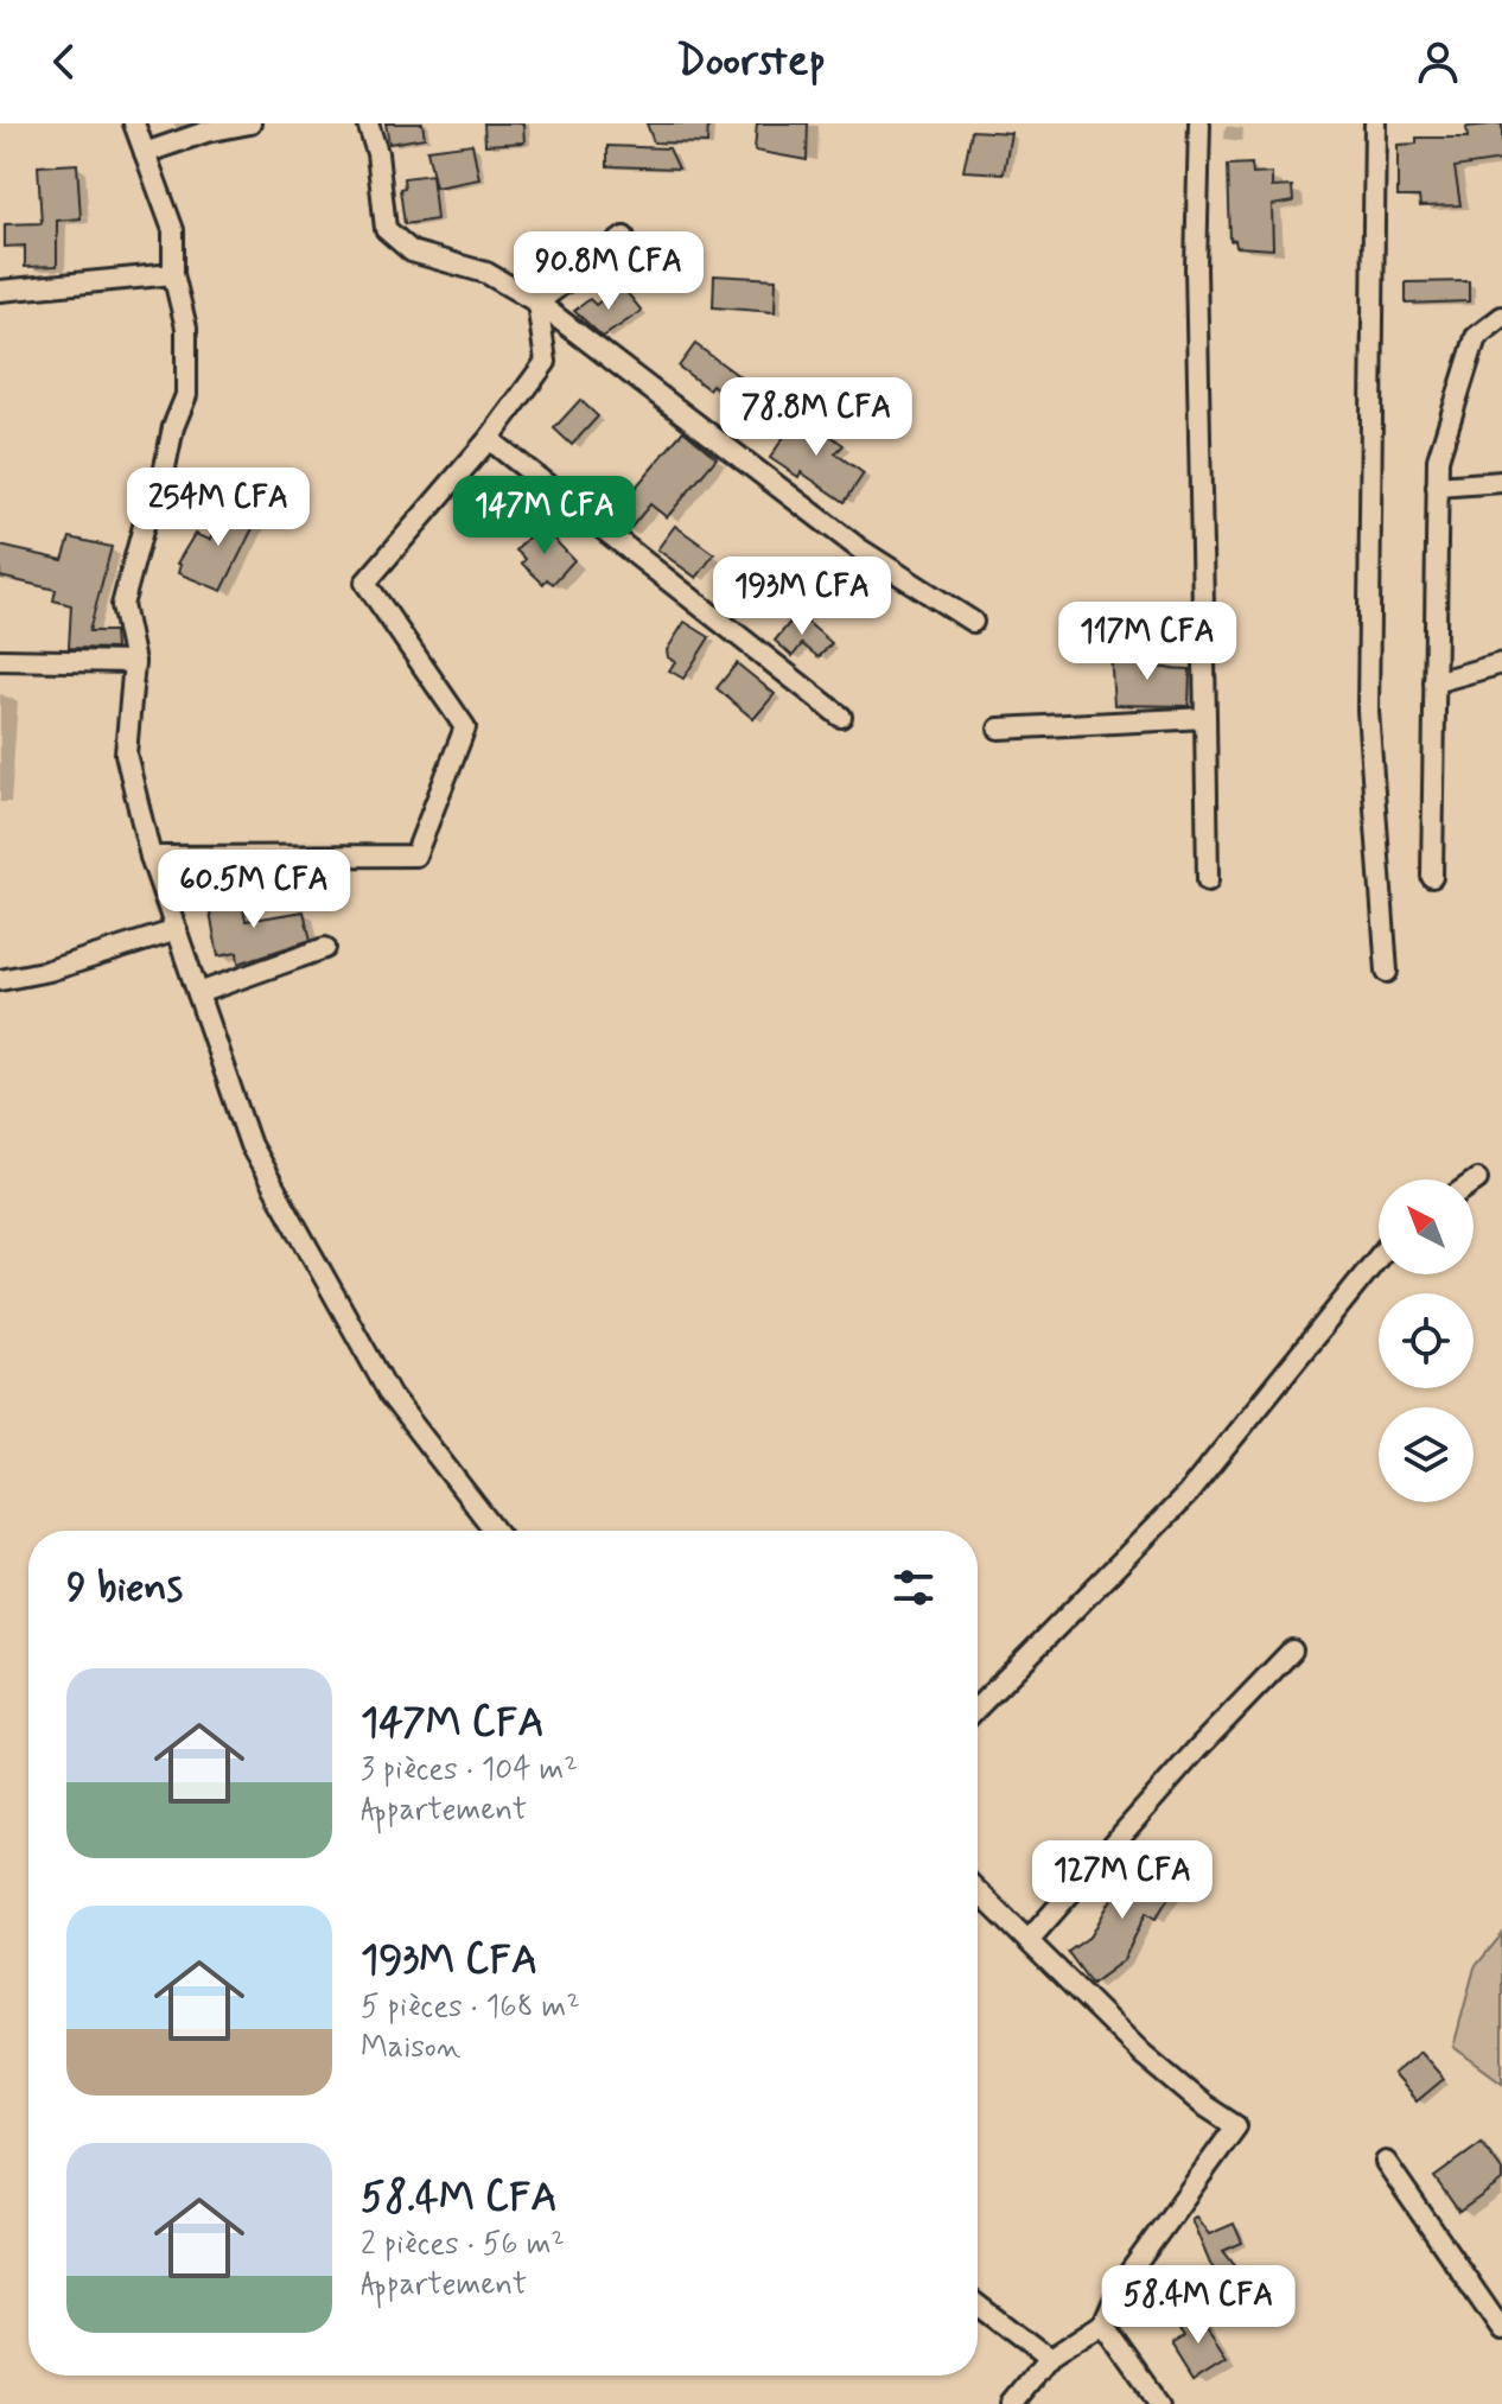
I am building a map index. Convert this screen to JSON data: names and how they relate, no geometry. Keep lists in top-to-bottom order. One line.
{"north":"top left","page":{"header":"Doorstep","price":["90.8M CFA","78.8M CFA","254M CFA","147M CFA","193M CFA","117M CFA","60.5M CFA","127M CFA","58.4M CFA"],"heading":"9 biens","list":[{"name":"147M CFA","note":"3 pièces · 104 m² · Appartement"},{"name":"193M CFA","note":"5 pièces · 168 m² · Maison"},{"name":"58.4M CFA","note":"2 pièces · 56 m² · Appartement"}]}}
